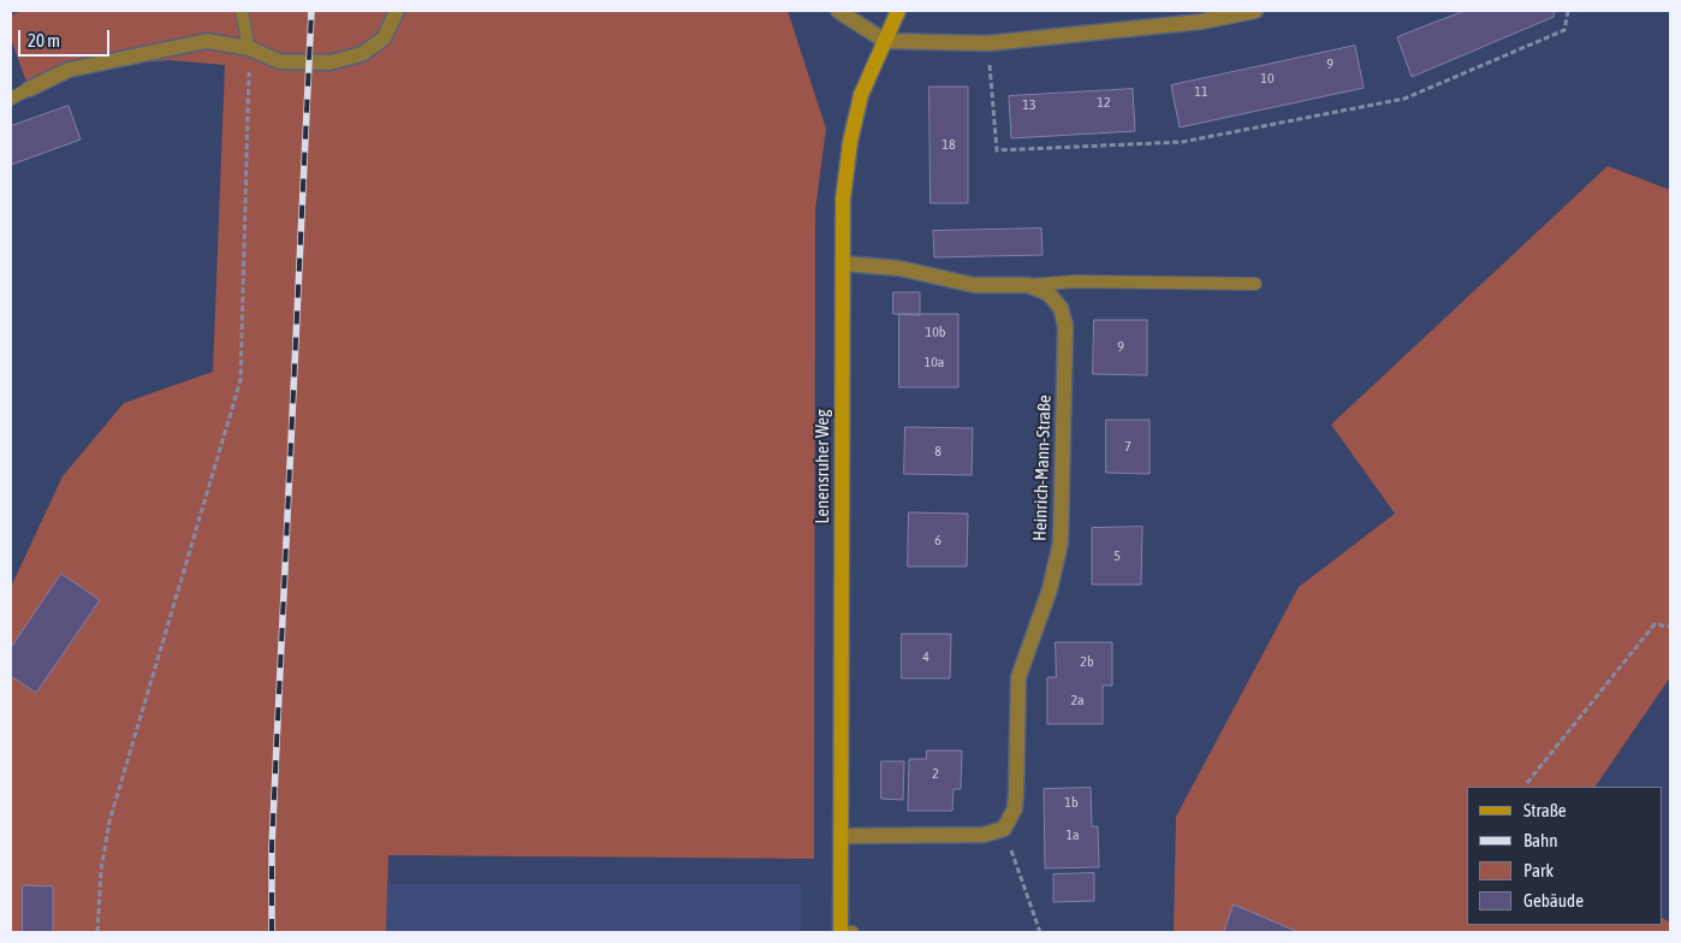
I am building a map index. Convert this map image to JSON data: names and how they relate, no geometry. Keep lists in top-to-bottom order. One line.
{"streets":{"street":["Lenensruher Weg","Heinrich-Mann-Straße"]},"crossings":[["Lenensruher Weg","Heinrich-Mann-Straße"]],"house_numbers":["9","10","11","12","13","18","10b","9","10a","7","8","6","5","4","2b","2a","2","1b","1a"],"legend":["Straße","Bahn","Park","Gebäude"],"scale_bar":"20 m"}
